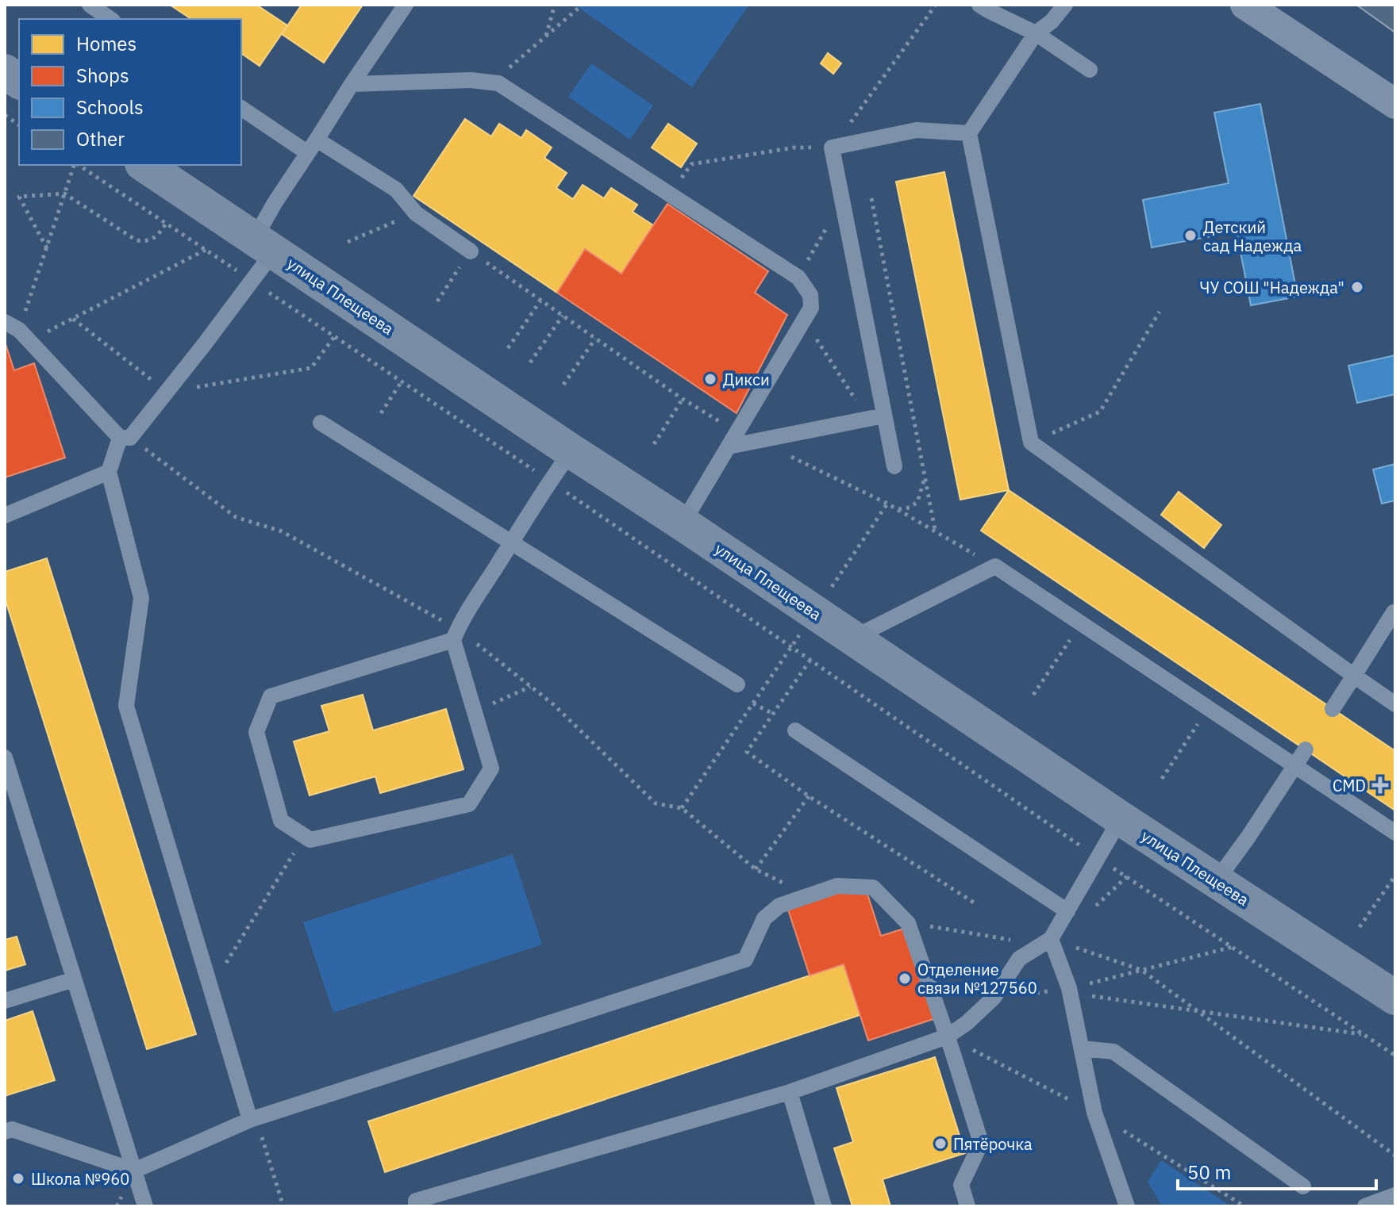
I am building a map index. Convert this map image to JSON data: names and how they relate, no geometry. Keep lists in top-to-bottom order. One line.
{"streets":{"main road":["улица Плещеева"]},"places":{"other":["Детский сад Надежда","ЧУ СОШ \"Надежда\"","Дикси","Отделение связи №127560","Пятёрочка","Школа №960"],"health":["CMD"]},"legend":["Homes","Shops","Schools","Other"],"scale_bar":"50 m"}
